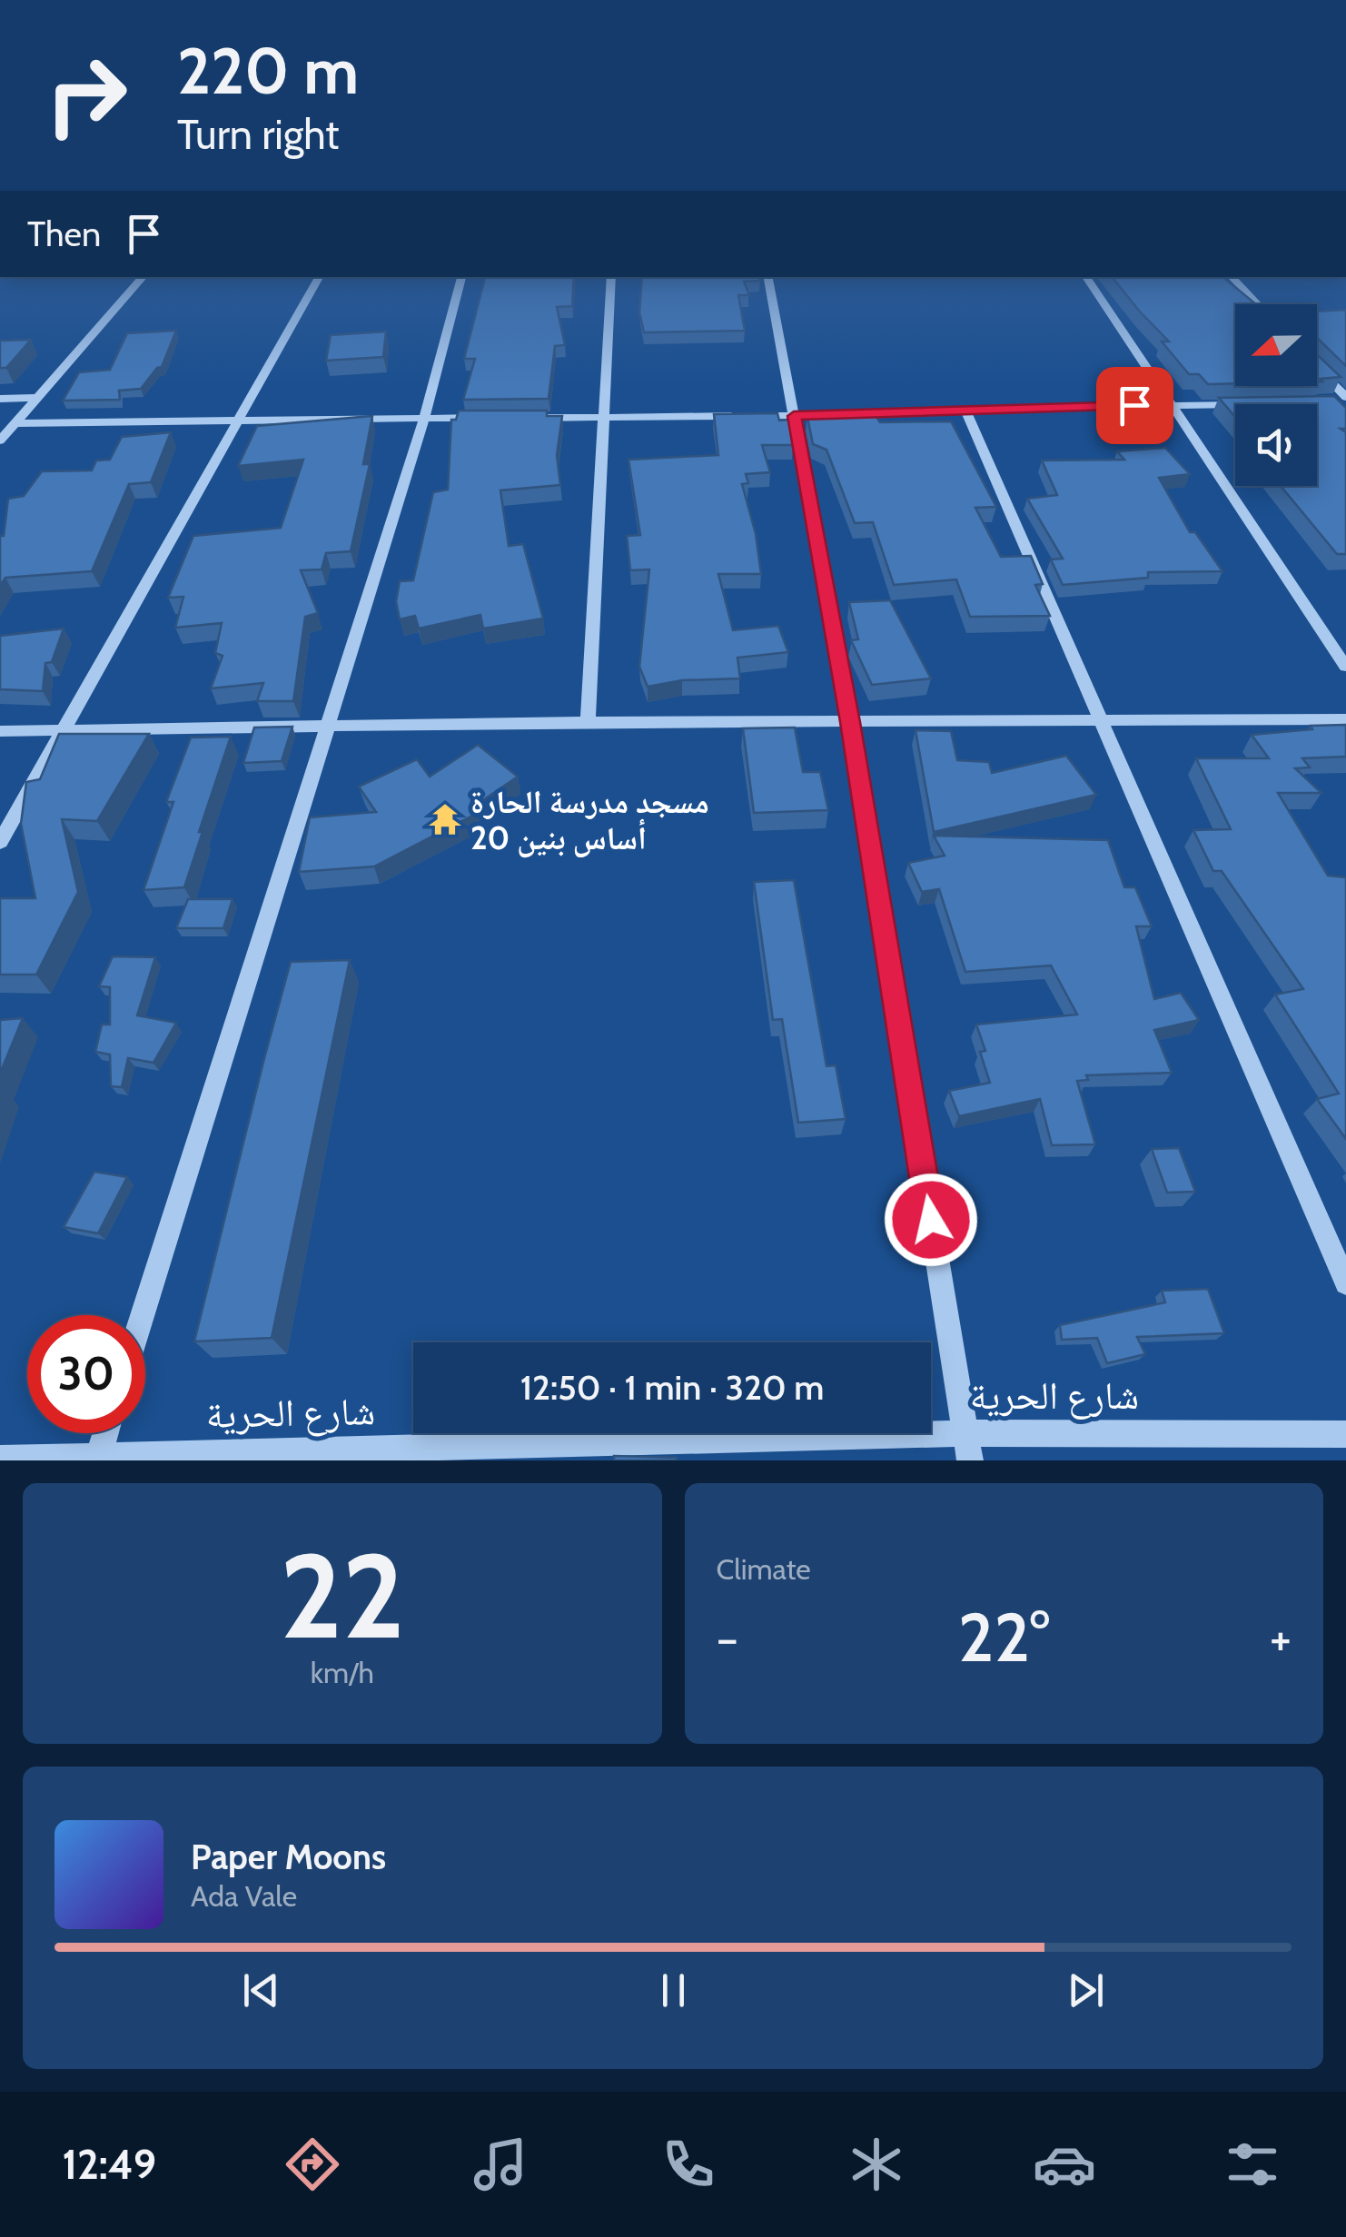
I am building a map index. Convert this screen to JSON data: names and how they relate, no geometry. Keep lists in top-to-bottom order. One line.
{"streets":{"street":["شارع الحرية"]},"places":{"temple":["مسجد مدرسة الحارة 20 أساس بنين"]},"north":"left","page":{"turn":["220 m","Turn right"],"then":"Then","limit":"30","trip":"12:50 · 1 min · 320 m","tile":[["22","km/h"],"Climate"],"heat":["−","22°","+"],"song":["Paper Moons","Ada Vale"],"tabs":"12:49"}}
